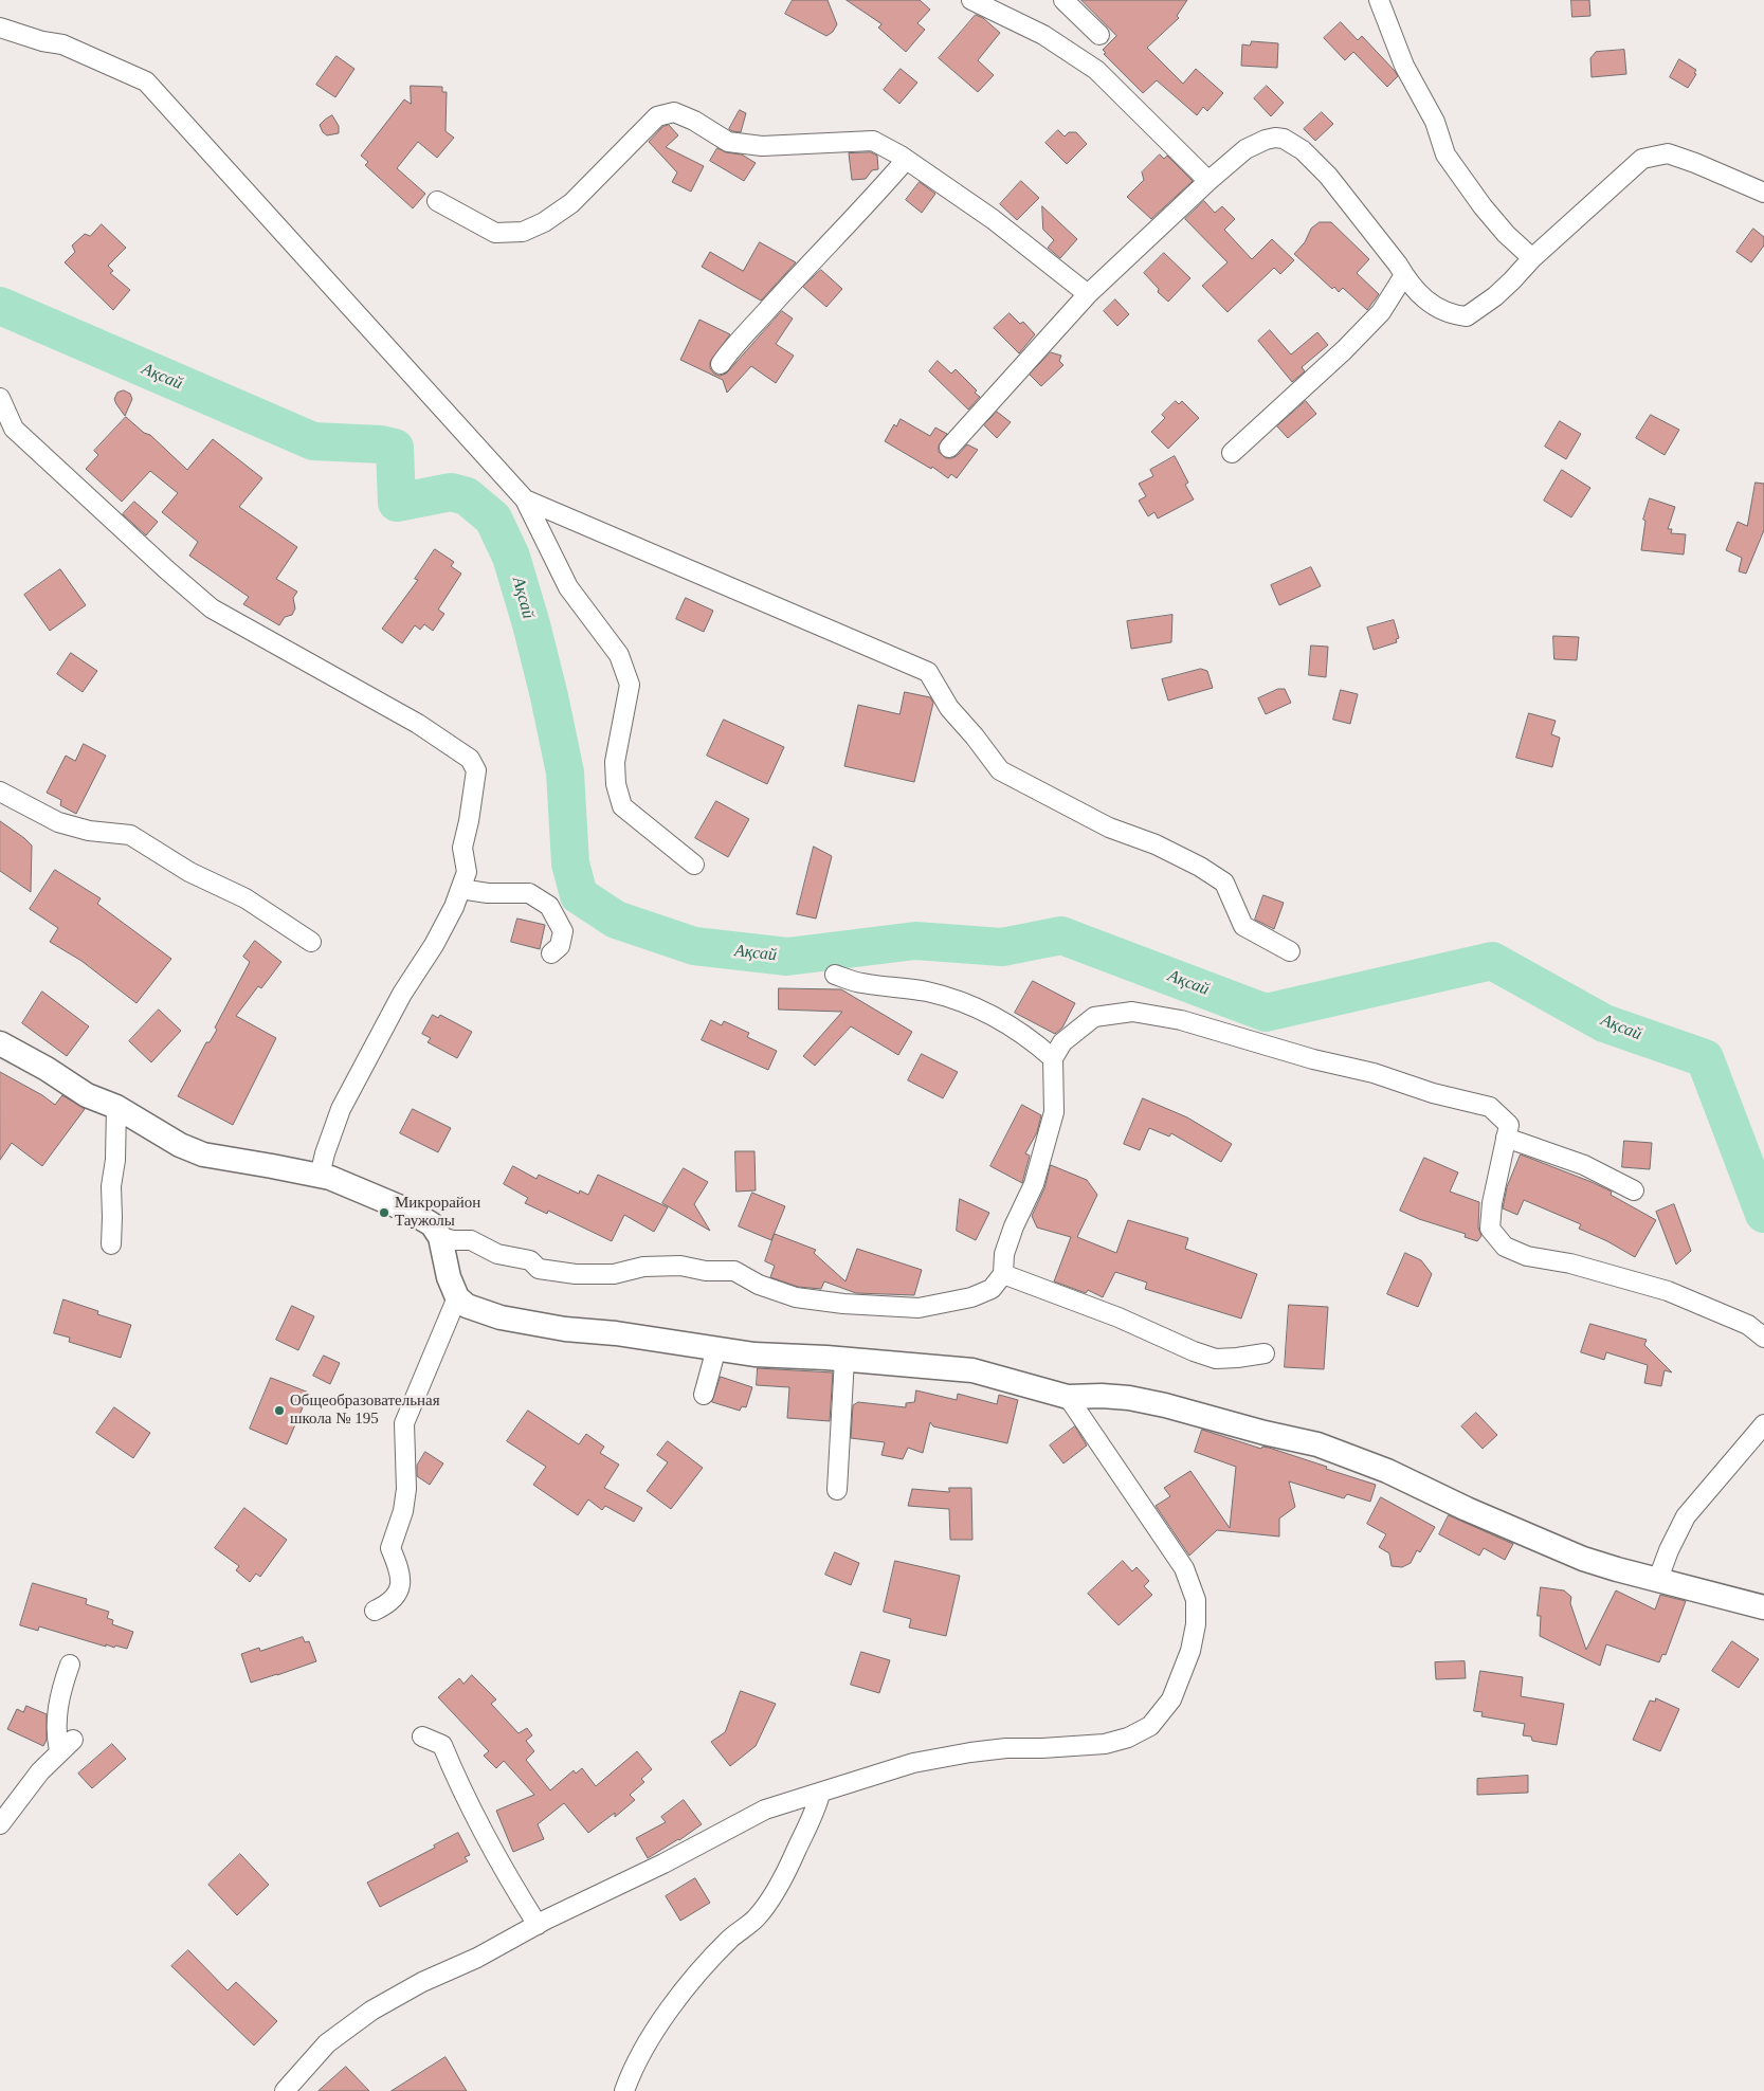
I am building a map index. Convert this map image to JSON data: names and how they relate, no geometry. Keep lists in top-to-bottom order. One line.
{"water":["Ақсай"],"places":["Микрорайон Таужолы","Общеобразовательная школа № 195"]}
